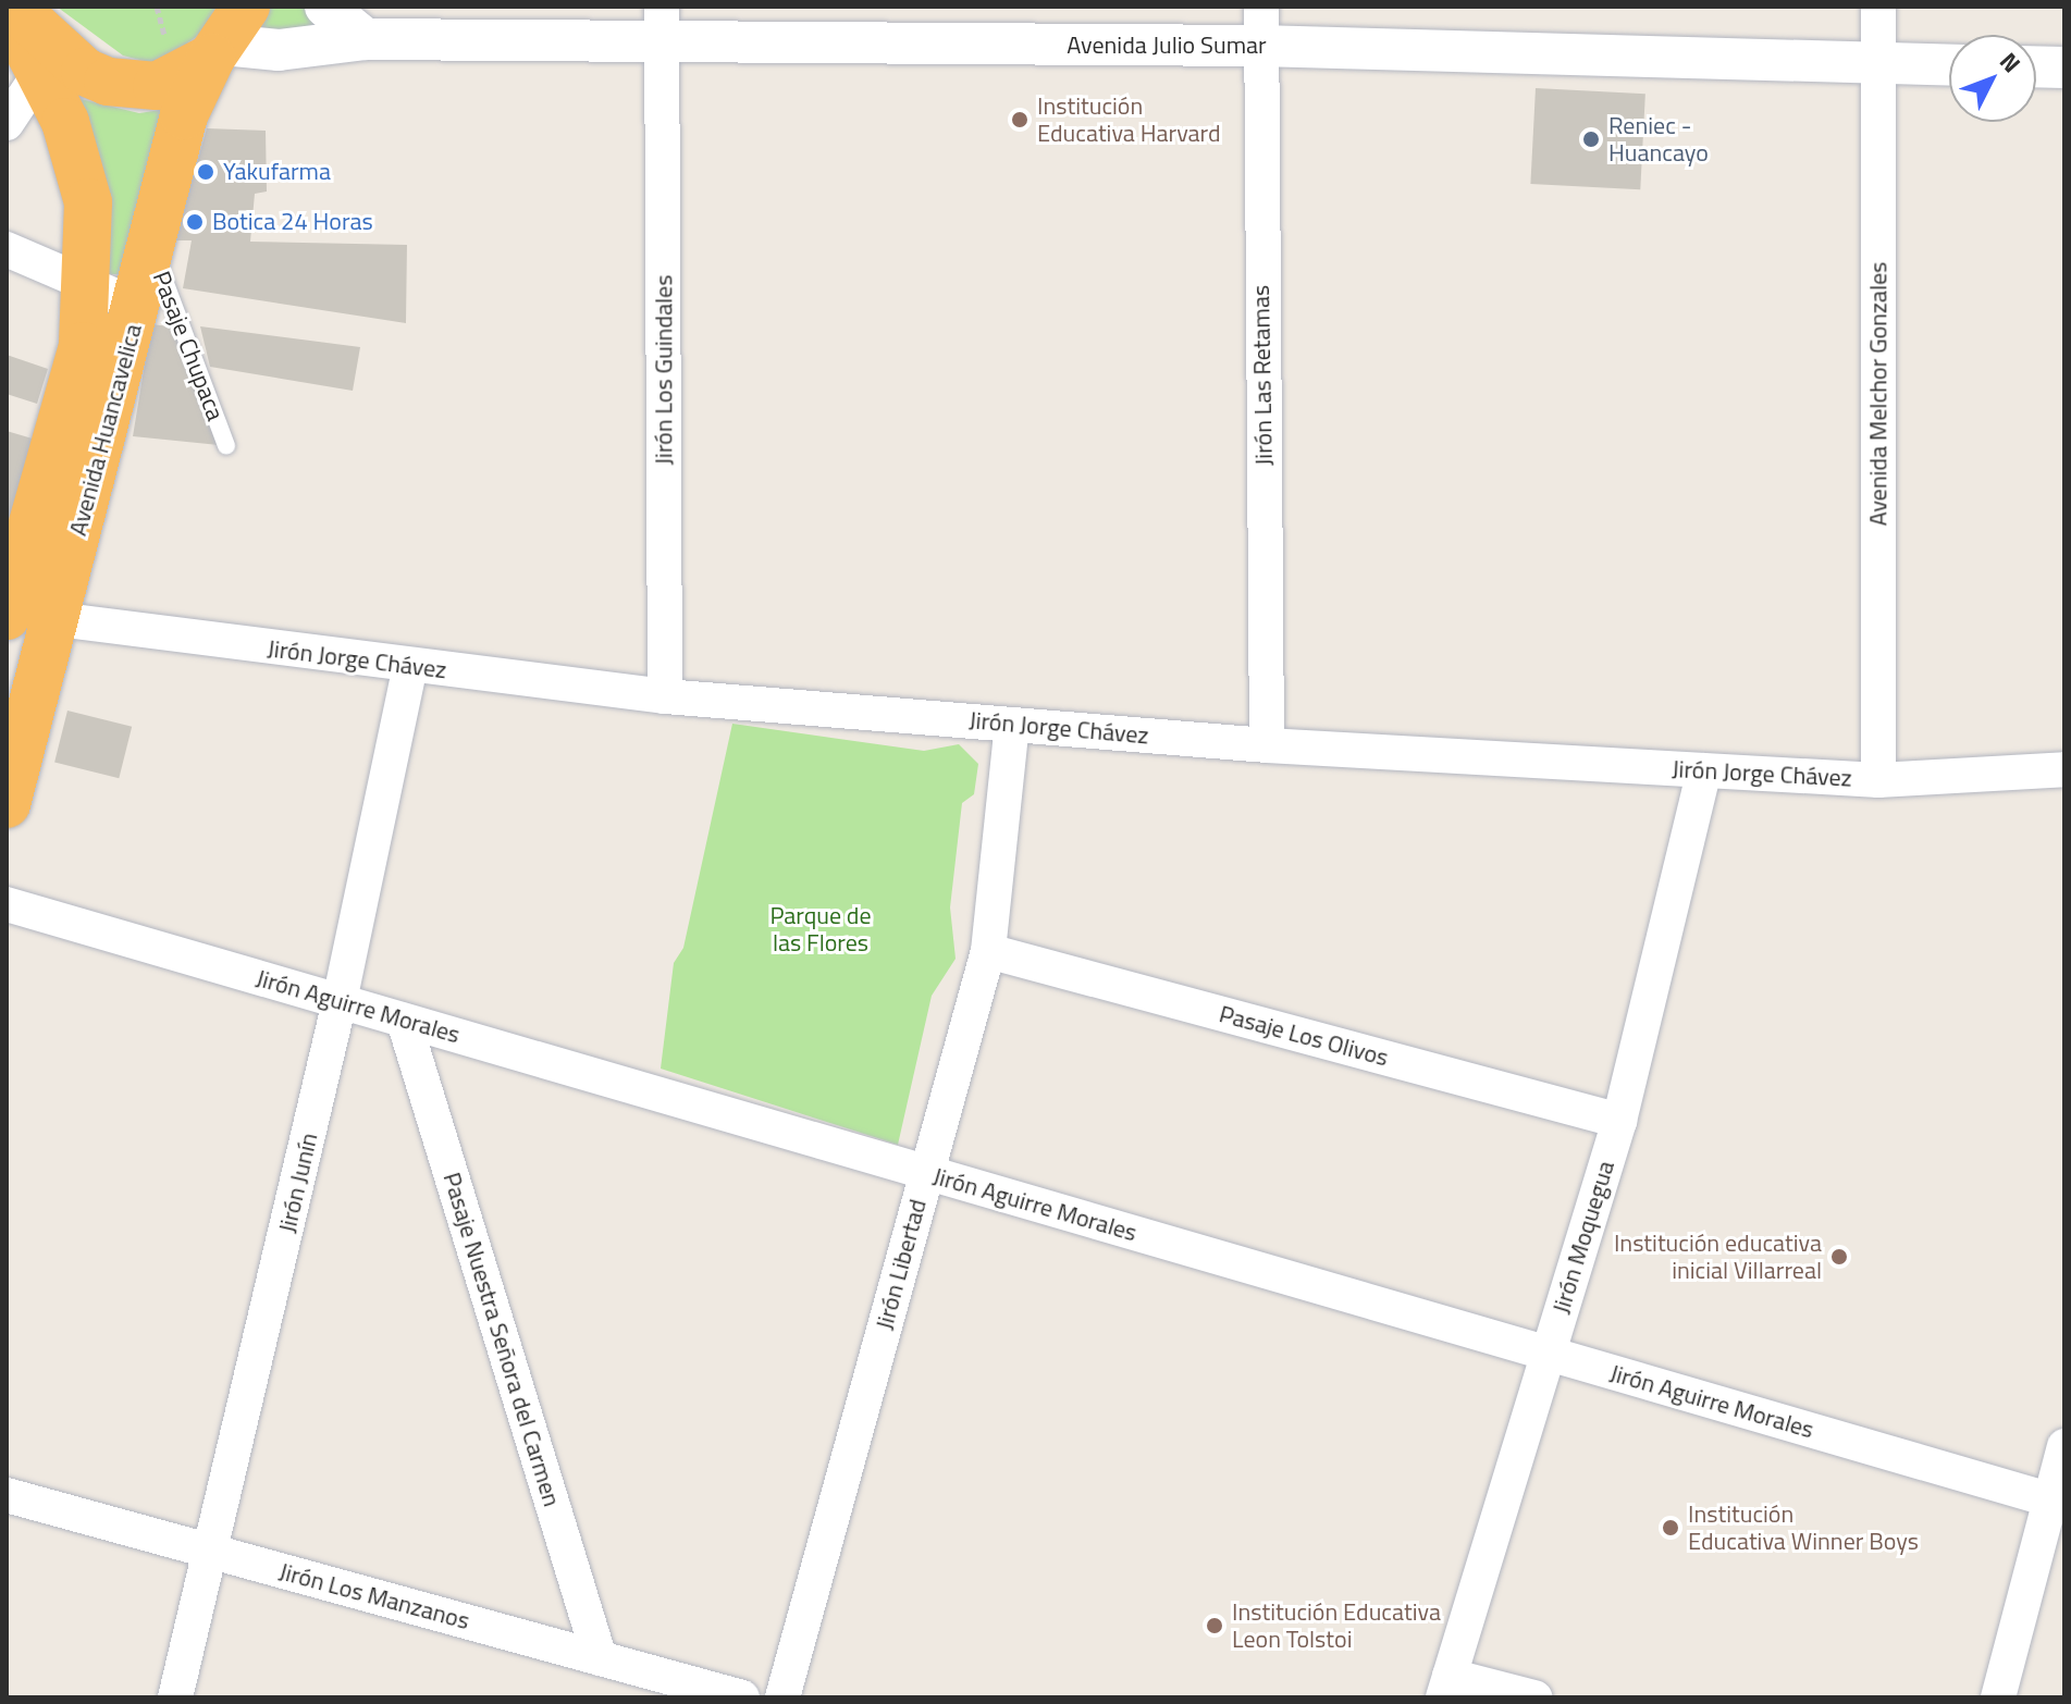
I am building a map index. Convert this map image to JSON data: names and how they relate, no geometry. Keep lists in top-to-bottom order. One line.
{"streets":{"highway":["Avenida Huancavelica"],"street":["Avenida Julio Sumar","Jirón Los Guindales","Jirón Las Retamas","Avenida Melchor Gonzales","Jirón Jorge Chávez","Jirón Aguirre Morales","Pasaje Los Olivos","Jirón Junín","Jirón Moquegua","Jirón Libertad","Pasaje Nuestra Señora del Carmen","Jirón Los Manzanos"],"lane":["Pasaje Chupaca"]},"crossings":[["Avenida Julio Sumar","Jirón Los Guindales"],["Avenida Julio Sumar","Jirón Las Retamas"],["Avenida Julio Sumar","Avenida Melchor Gonzales"],["Avenida Julio Sumar","Avenida Huancavelica"],["Pasaje Chupaca","Avenida Huancavelica"],["Jirón Los Guindales","Jirón Jorge Chávez"],["Jirón Las Retamas","Jirón Jorge Chávez"],["Avenida Melchor Gonzales","Jirón Jorge Chávez"],["Avenida Huancavelica","Jirón Jorge Chávez"],["Jirón Jorge Chávez","Jirón Junín"],["Jirón Jorge Chávez","Jirón Moquegua"],["Jirón Jorge Chávez","Jirón Libertad"],["Jirón Aguirre Morales","Jirón Junín"],["Jirón Aguirre Morales","Jirón Moquegua"],["Jirón Aguirre Morales","Jirón Libertad"],["Jirón Aguirre Morales","Pasaje Nuestra Señora del Carmen"],["Pasaje Los Olivos","Jirón Moquegua"],["Pasaje Los Olivos","Jirón Libertad"],["Jirón Junín","Jirón Los Manzanos"],["Pasaje Nuestra Señora del Carmen","Jirón Los Manzanos"]],"parks":["Parque de las Flores"],"places":["Institución Educativa Harvard","Reniec - Huancayo","Yakufarma","Botica 24 Horas","Institución educativa inicial Villarreal","Institución Educativa Winner Boys","Institución Educativa Leon Tolstoi"],"north":"top right"}
